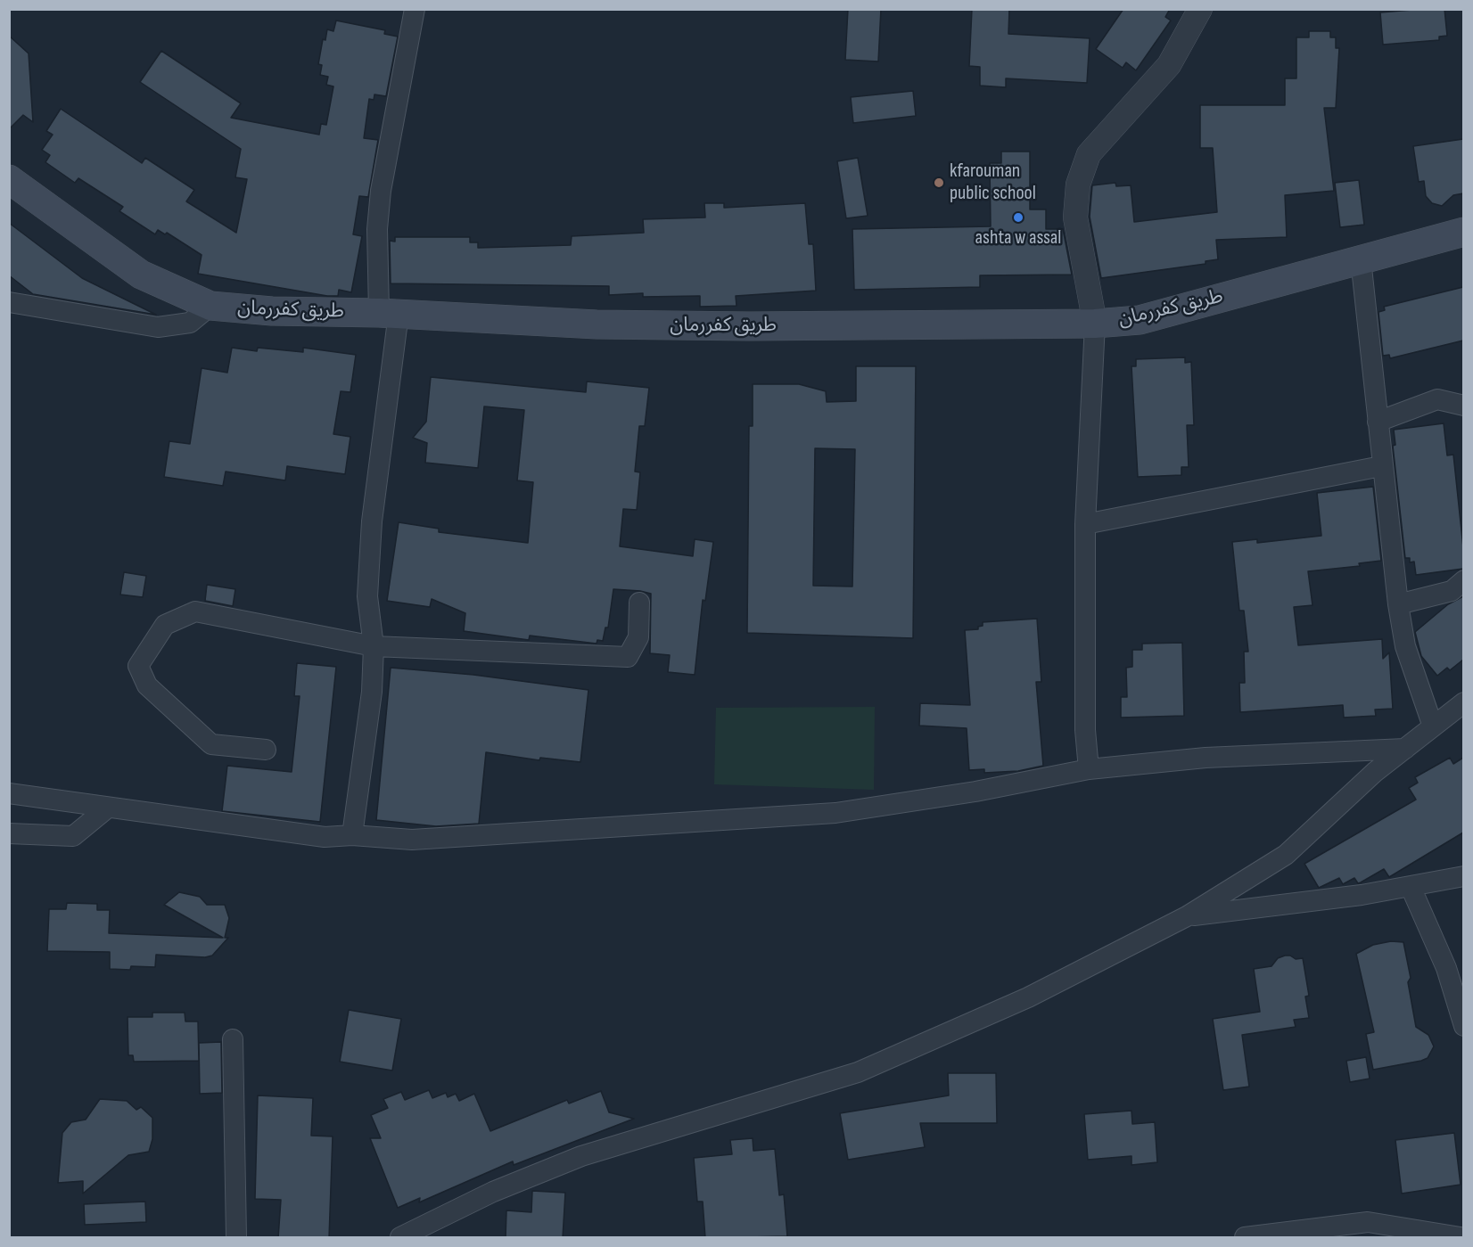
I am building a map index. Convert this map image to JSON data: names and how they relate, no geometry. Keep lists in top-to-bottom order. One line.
{"streets":{"main road":["طريق كفررمان"]},"places":["kfarouman public school","ashta w assal"]}
